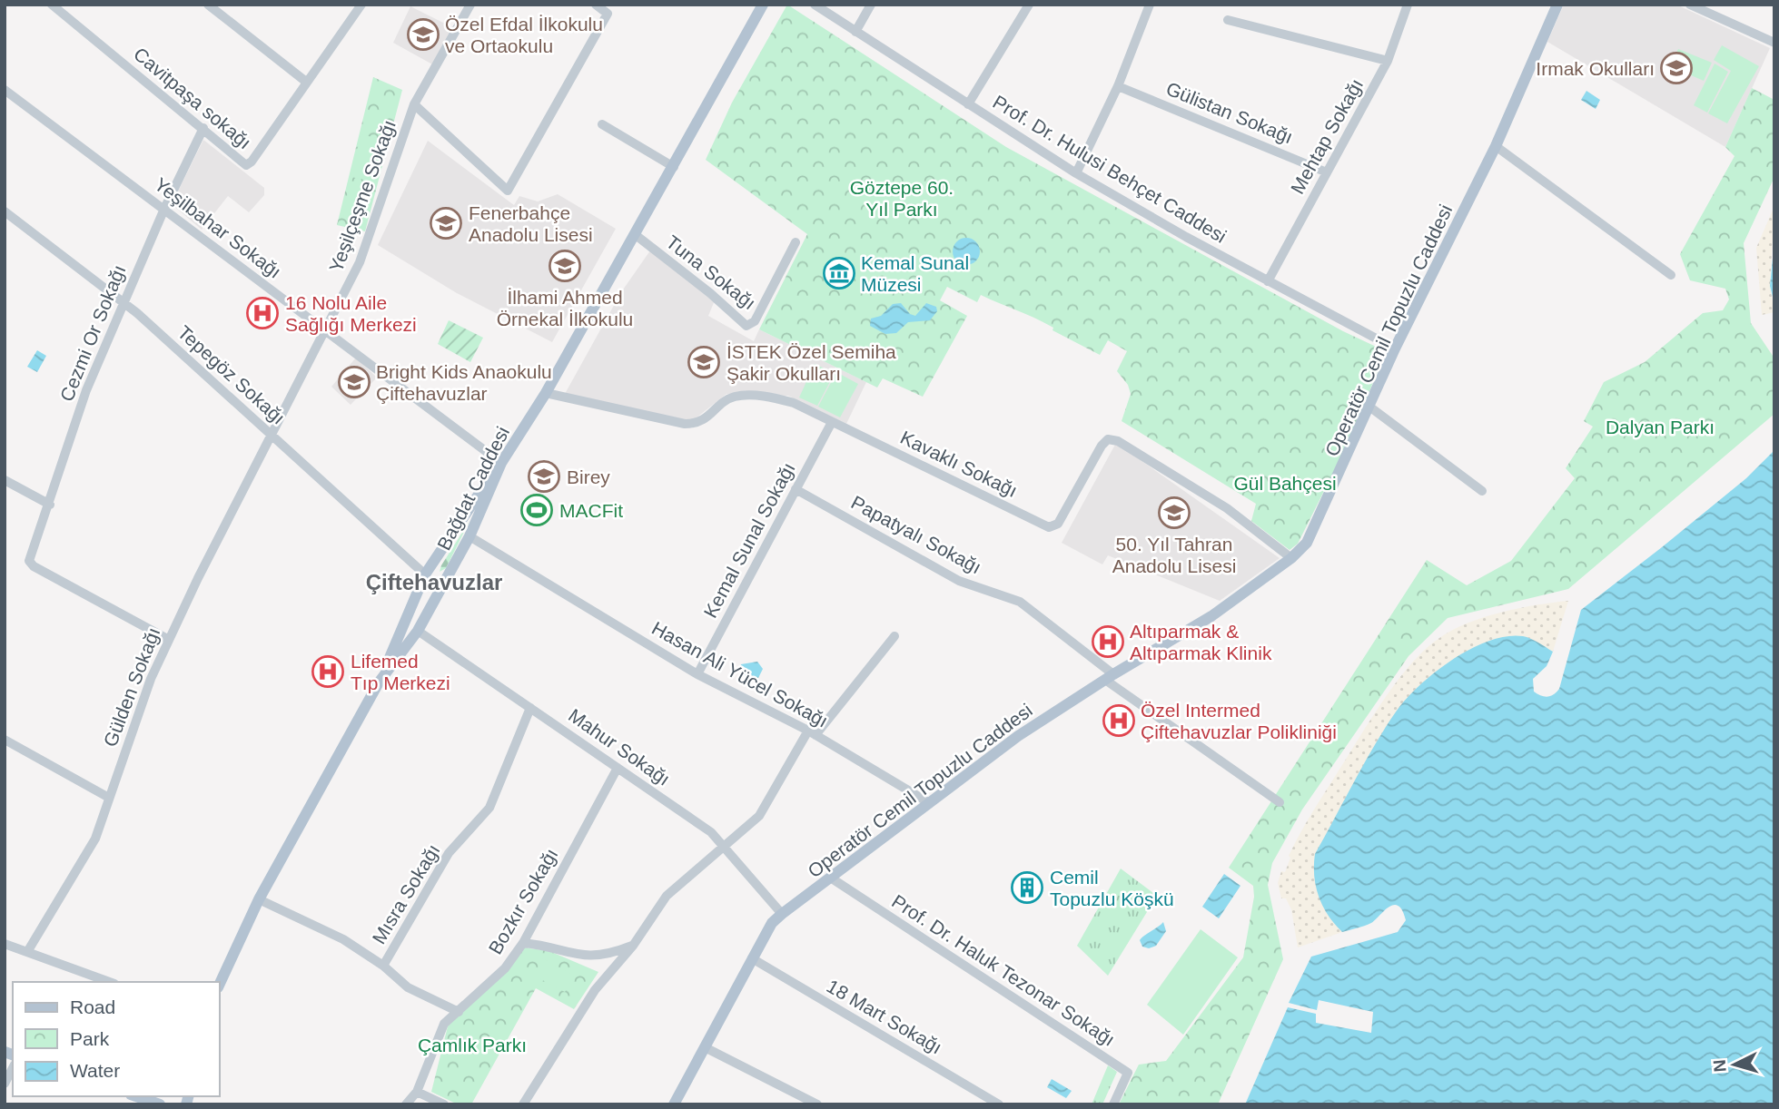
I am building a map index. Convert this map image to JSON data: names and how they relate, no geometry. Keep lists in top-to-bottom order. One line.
{"streets":{"main road":["Operatör Cemil Topuzlu Caddesi","Bağdat Caddesi"],"street":["Cavitpaşa sokağı","Gülistan Sokağı","Mehtap Sokağı","Prof. Dr. Hulusi Behçet Caddesi","Yeşilçeşme Sokağı","Yeşilbahar Sokağı","Tuna Sokağı","Cezmi Or Sokağı","Tepegöz Sokağı","Kavaklı Sokağı","Papatyalı Sokağı","Kemal Sunal Sokağı","Hasan Ali Yücel Sokağı","Gülden Sokağı","Mahur Sokağı","Mısra Sokağı","Bozkır Sokağı","Prof. Dr. Haluk Tezonar Sokağı","18 Mart Sokağı"]},"crossings":[["Cavitpaşa sokağı","Cezmi Or Sokağı"],["Gülistan Sokağı","Mehtap Sokağı"],["Mehtap Sokağı","Prof. Dr. Hulusi Behçet Caddesi"],["Prof. Dr. Hulusi Behçet Caddesi","Operatör Cemil Topuzlu Caddesi"],["Yeşilçeşme Sokağı","Yeşilbahar Sokağı"],["Yeşilçeşme Sokağı","Tepegöz Sokağı"],["Yeşilçeşme Sokağı","Gülden Sokağı"],["Yeşilbahar Sokağı","Cezmi Or Sokağı"],["Yeşilbahar Sokağı","Bağdat Caddesi"],["Tuna Sokağı","Bağdat Caddesi"],["Operatör Cemil Topuzlu Caddesi","Kavaklı Sokağı"],["Operatör Cemil Topuzlu Caddesi","Papatyalı Sokağı"],["Operatör Cemil Topuzlu Caddesi","Hasan Ali Yücel Sokağı"],["Operatör Cemil Topuzlu Caddesi","Mahur Sokağı"],["Operatör Cemil Topuzlu Caddesi","Prof. Dr. Haluk Tezonar Sokağı"],["Operatör Cemil Topuzlu Caddesi","18 Mart Sokağı"],["Cezmi Or Sokağı","Tepegöz Sokağı"],["Cezmi Or Sokağı","Gülden Sokağı"],["Tepegöz Sokağı","Gülden Sokağı"],["Kavaklı Sokağı","Bağdat Caddesi"],["Kavaklı Sokağı","Kemal Sunal Sokağı"],["Bağdat Caddesi","Hasan Ali Yücel Sokağı"],["Bağdat Caddesi","Mahur Sokağı"],["Papatyalı Sokağı","Kemal Sunal Sokağı"],["Kemal Sunal Sokağı","Hasan Ali Yücel Sokağı"],["Mahur Sokağı","Mısra Sokağı"],["Mahur Sokağı","Bozkır Sokağı"]],"districts":["Çiftehavuzlar"],"parks":["Göztepe 60. Yıl Parkı","Dalyan Parkı","Gül Bahçesi","Çamlık Parkı"],"places":{"school or university":["Özel Efdal İlkokulu ve Ortaokulu","Irmak Okulları","Fenerbahçe Anadolu Lisesi","İlhami Ahmed Örnekal İlkokulu","İSTEK Özel Semiha Şakir Okulları","Bright Kids Anaokulu Çiftehavuzlar","Birey","50. Yıl Tahran Anadolu Lisesi"],"museum":["Kemal Sunal Müzesi"],"hospital":["16 Nolu Aile Sağlığı Merkezi","Altıparmak & Altıparmak Klinik","Lifemed Tıp Merkezi","Özel Intermed Çiftehavuzlar Polikliniği"],"sports":["MACFit"],"building":["Cemil Topuzlu Köşkü"]},"legend":["Road","Park","Water"],"north":"left"}
